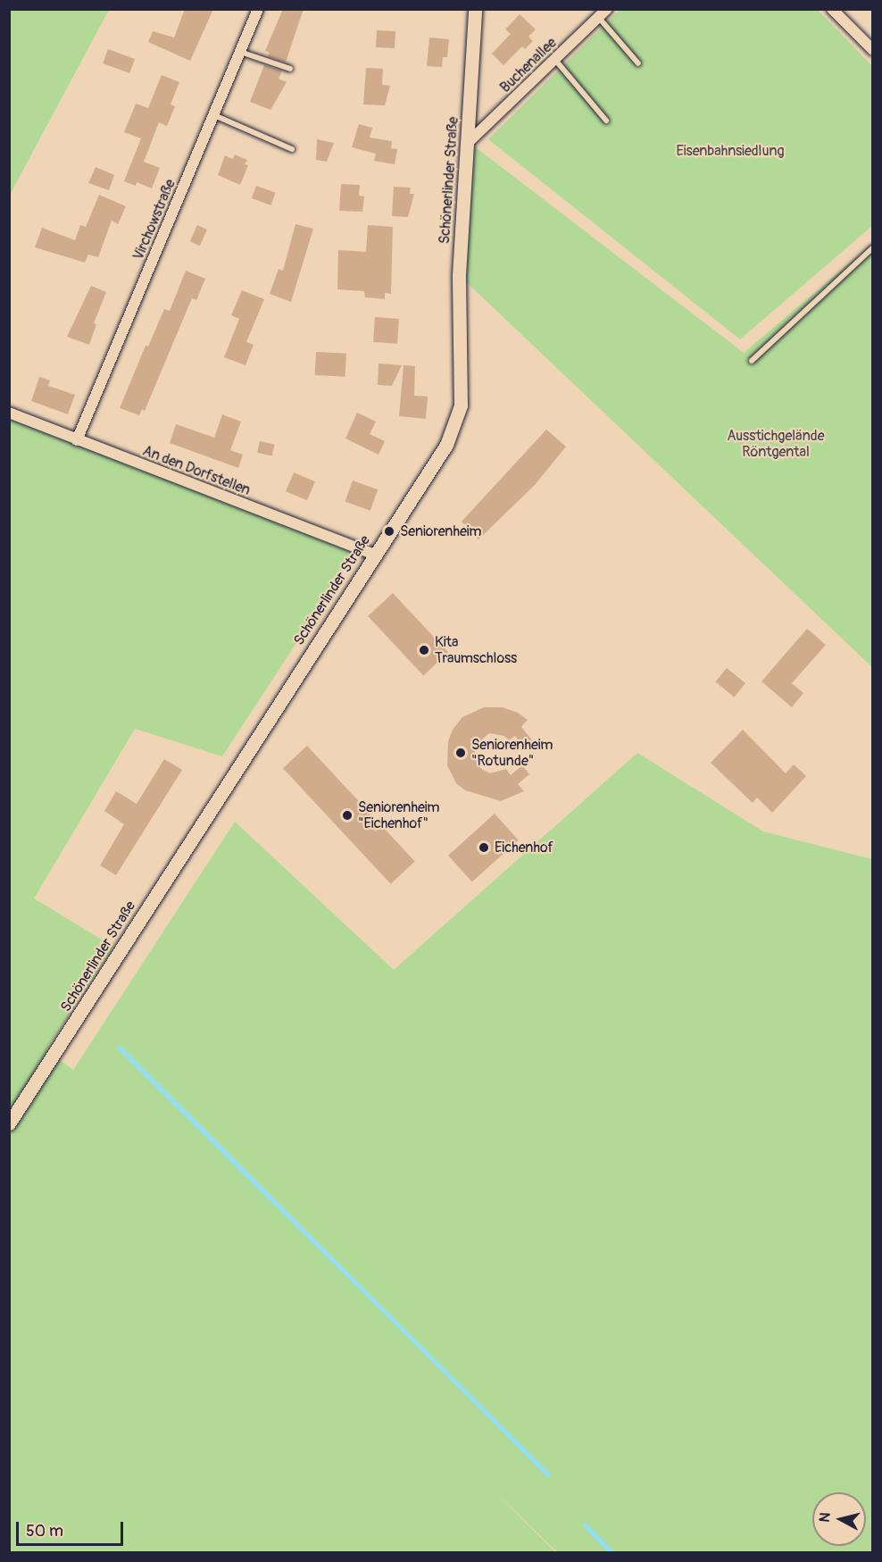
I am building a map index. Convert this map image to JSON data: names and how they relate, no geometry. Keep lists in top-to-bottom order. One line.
{"streets":{"street":["Buchenallee","Schönerlinder Straße","Virchowstraße","An den Dorfstellen"]},"crossings":[["Buchenallee","Schönerlinder Straße"],["Schönerlinder Straße","An den Dorfstellen"],["Virchowstraße","An den Dorfstellen"]],"parks":["Eisenbahnsiedlung","Ausstichgelände Röntgental"],"places":["Seniorenheim","Kita Traumschloss","Seniorenheim \"Rotunde\"","Seniorenheim \"Eichenhof\"","Eichenhof"],"scale_bar":"50 m","north":"left"}
